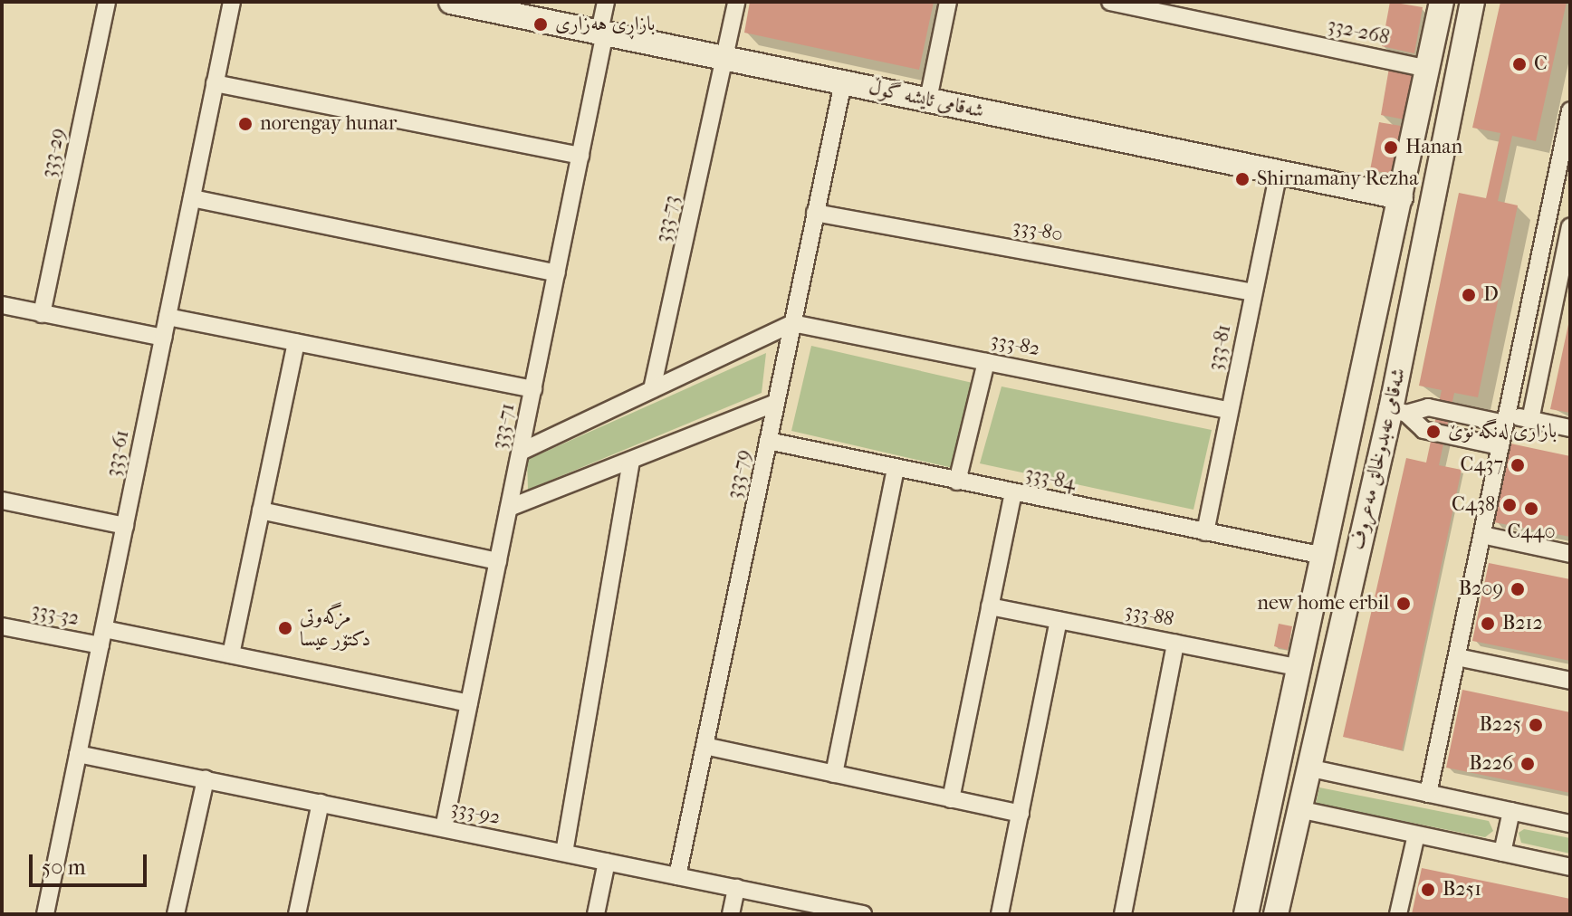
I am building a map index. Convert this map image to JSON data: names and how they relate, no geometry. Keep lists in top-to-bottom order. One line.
{"streets":{"main road":["شەقامی ئایشە گوڵ","شەقامی عەبدولخالق مەعروف"],"street":["332-268","333-29","333-73","333-80","333-82","333-81","333-71","333-61","333-79","333-84","333-32","333-88","333-92"]},"crossings":[["332-268","شەقامی عەبدولخالق مەعروف"],["شەقامی ئایشە گوڵ","333-73"],["شەقامی ئایشە گوڵ","333-81"],["شەقامی ئایشە گوڵ","333-71"],["شەقامی ئایشە گوڵ","شەقامی عەبدولخالق مەعروف"],["شەقامی ئایشە گوڵ","333-79"],["333-80","333-81"],["333-80","333-79"],["333-82","333-81"],["333-82","333-79"],["333-81","333-84"],["333-71","333-92"],["333-61","333-32"],["333-61","333-92"],["شەقامی عەبدولخالق مەعروف","333-84"],["شەقامی عەبدولخالق مەعروف","333-88"],["333-79","333-84"],["333-79","333-92"]],"places":["بازاڕی هەزاری","C","norengay hunar","Hanan","Shirnamany Rezha","D","بازاری لەنگە نوێ","C437","C438","C440","B209","new home erbil","B212","مزگەوتی دکتۆر عیسا","B225","B226","B251"],"scale_bar":"50 m"}
